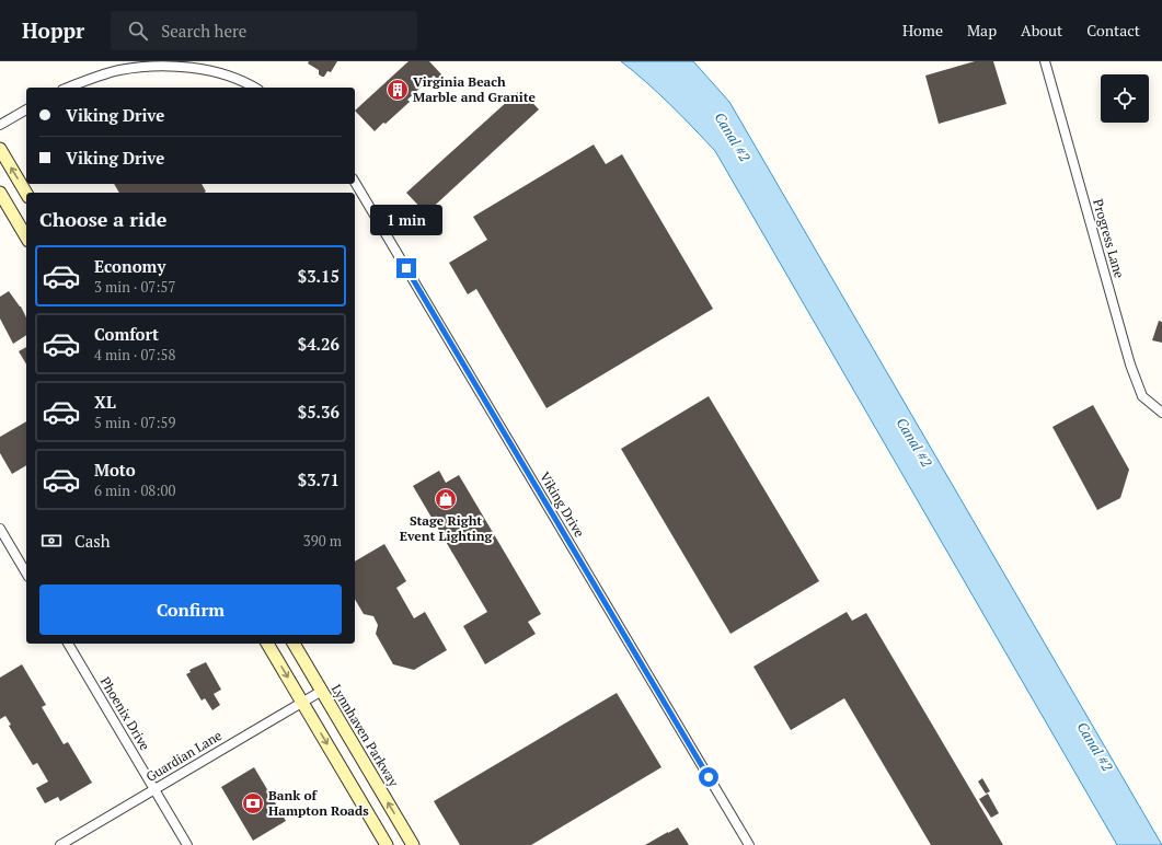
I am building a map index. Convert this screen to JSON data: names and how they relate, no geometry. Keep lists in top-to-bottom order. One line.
{"streets":{"main road":["Lynnhaven Parkway"],"street":["Progress Lane","Viking Drive","Phoenix Drive","Guardian Lane"]},"crossings":[["Phoenix Drive","Guardian Lane"],["Lynnhaven Parkway","Guardian Lane"]],"water":["Canal #2"],"places":{"building":["Virginia Beach Marble and Granite"],"shop":["Stage Right Event Lighting"],"bank":["Bank of Hampton Roads"]},"page":{"header":"Hoppr","search":"Search here","nav":["Home","Map","About","Contact"],"banner":["Viking Drive","Viking Drive"],"heading":"Choose a ride","bubble":"1 min","list":[{"name":"Economy","note":"3 min · 07:57","value":"$3.15"},{"name":"Comfort","note":"4 min · 07:58","value":"$4.26"},{"name":"XL","note":"5 min · 07:59","value":"$5.36"},{"name":"Moto","note":"6 min · 08:00","value":"$3.71"}],"pay":["Cash","390 m"],"buttons":"Confirm"}}
